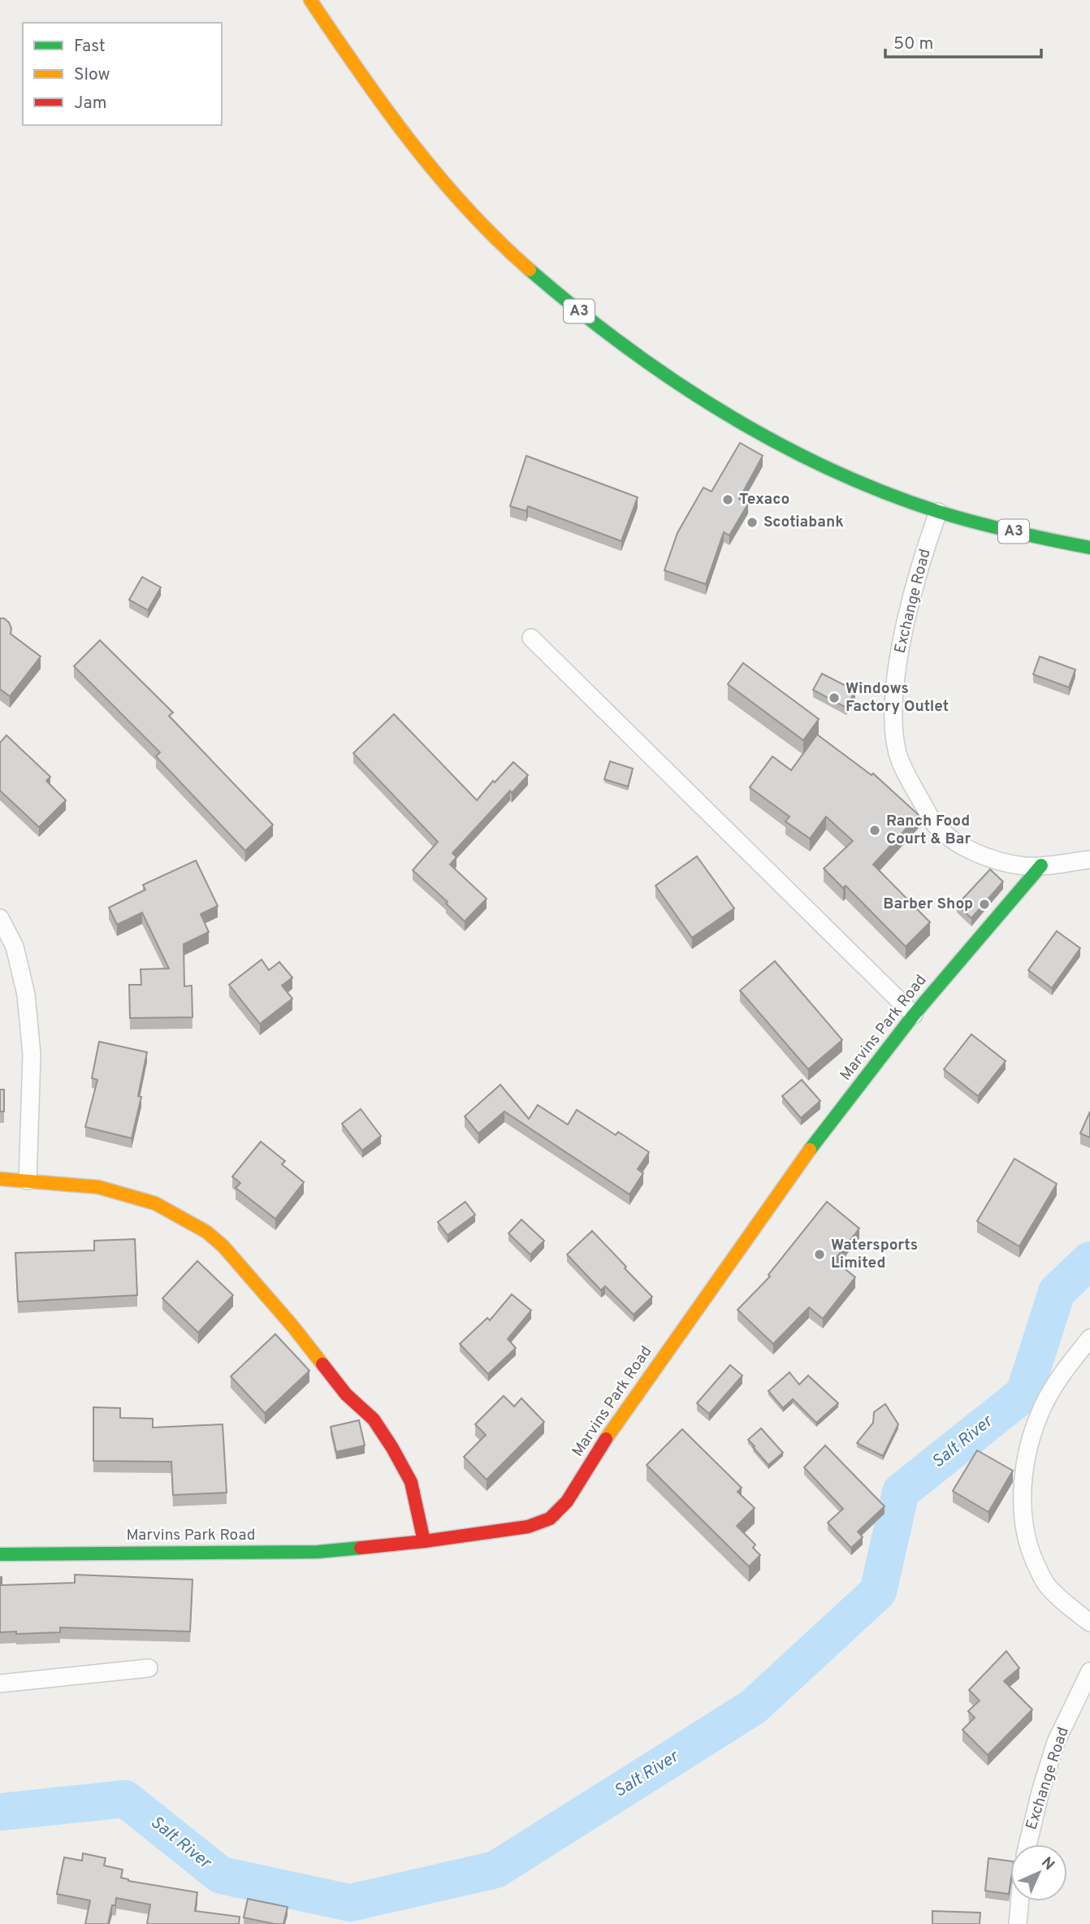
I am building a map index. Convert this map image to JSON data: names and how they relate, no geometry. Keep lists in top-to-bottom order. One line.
{"streets":{"street":["A3","Exchange Road","Marvins Park Road"]},"crossings":[["A3","Exchange Road"],["Exchange Road","Marvins Park Road"]],"water":["Salt River"],"places":["Texaco","Scotiabank","Windows Factory Outlet","Ranch Food Court & Bar","Barber Shop","Watersports Limited"],"legend":["Fast","Slow","Jam"],"scale_bar":"50 m","north":"top right"}
